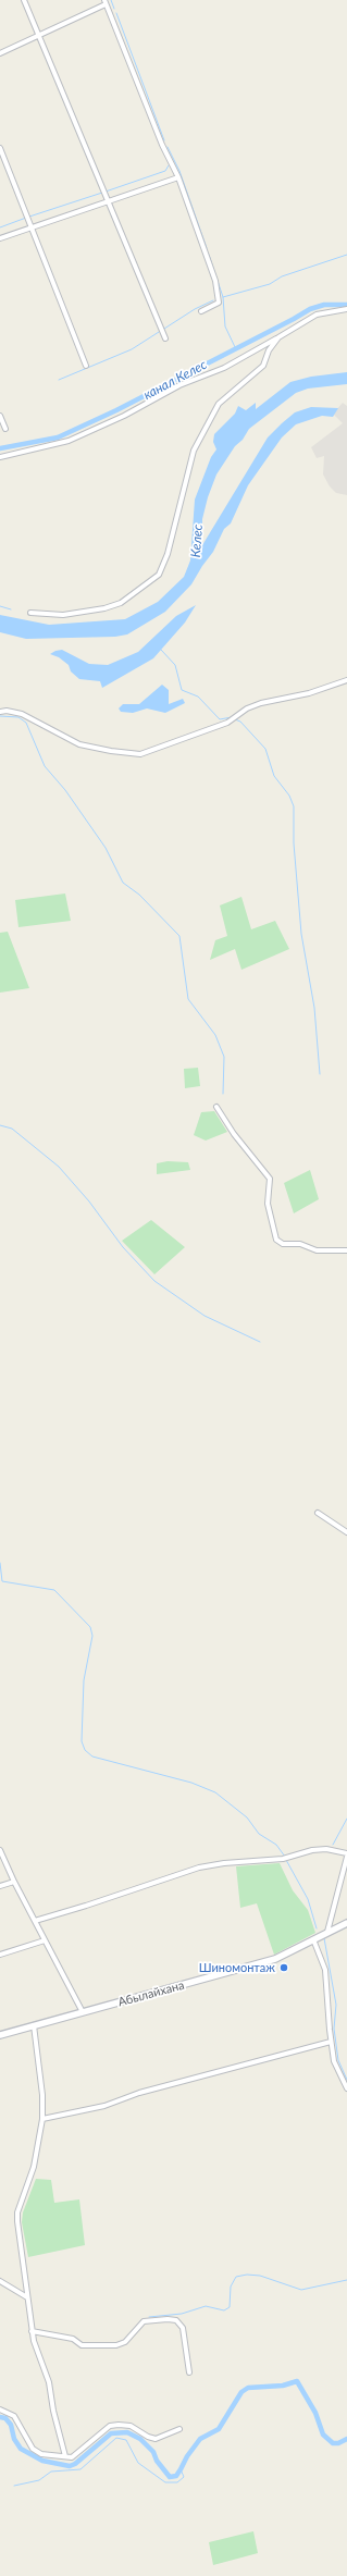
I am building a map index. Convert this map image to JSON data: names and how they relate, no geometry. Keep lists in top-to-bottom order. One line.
{"streets":{"main road":["Абылайхана"]},"water":["канал Келес","Келес"],"places":["Шиномонтаж"]}
